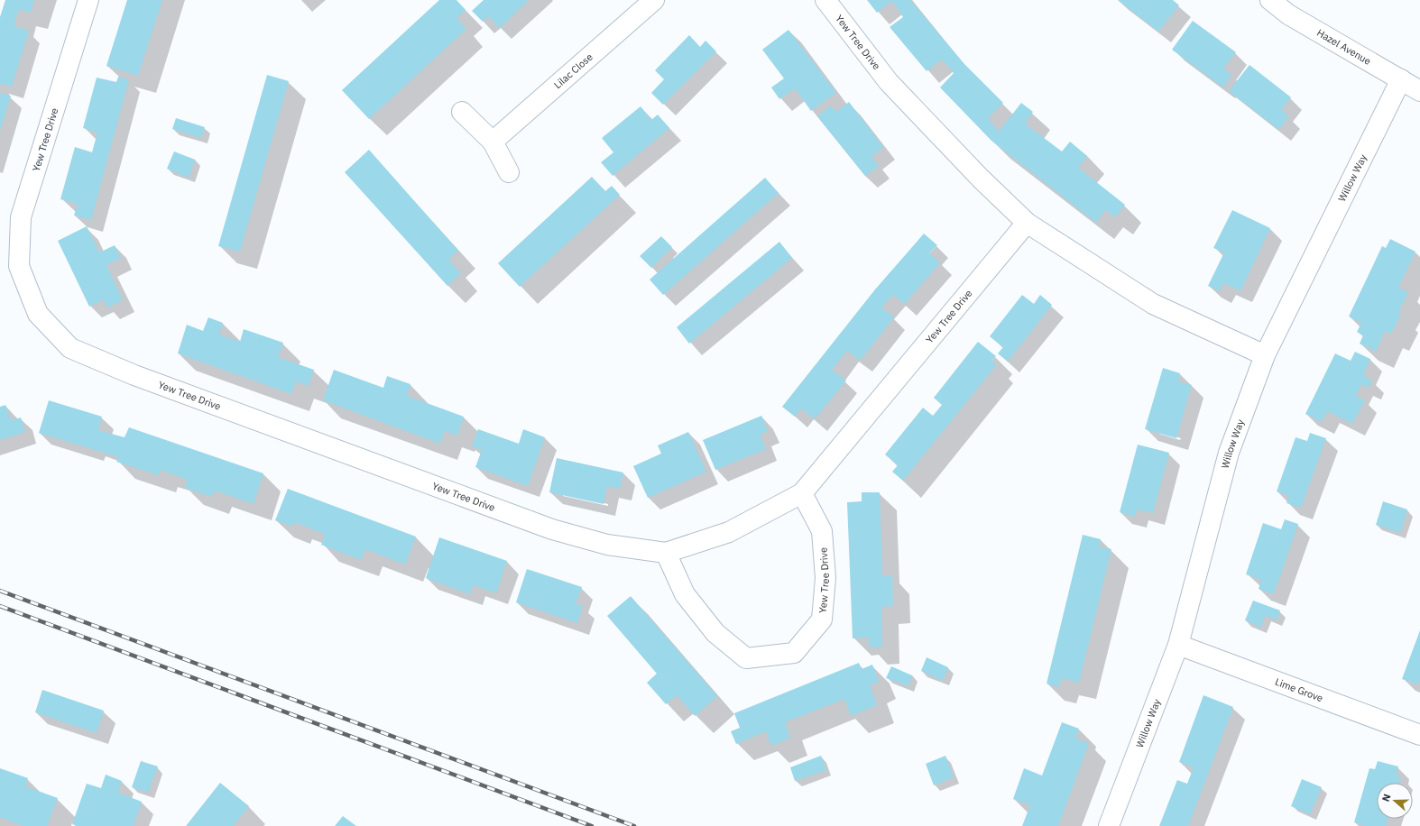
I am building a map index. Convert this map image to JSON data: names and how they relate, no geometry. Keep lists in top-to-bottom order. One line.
{"streets":{"street":["Yew Tree Drive","Hazel Avenue","Lilac Close","Willow Way","Lime Grove"]},"crossings":[["Yew Tree Drive","Willow Way"],["Hazel Avenue","Willow Way"],["Willow Way","Lime Grove"]],"north":"left"}
